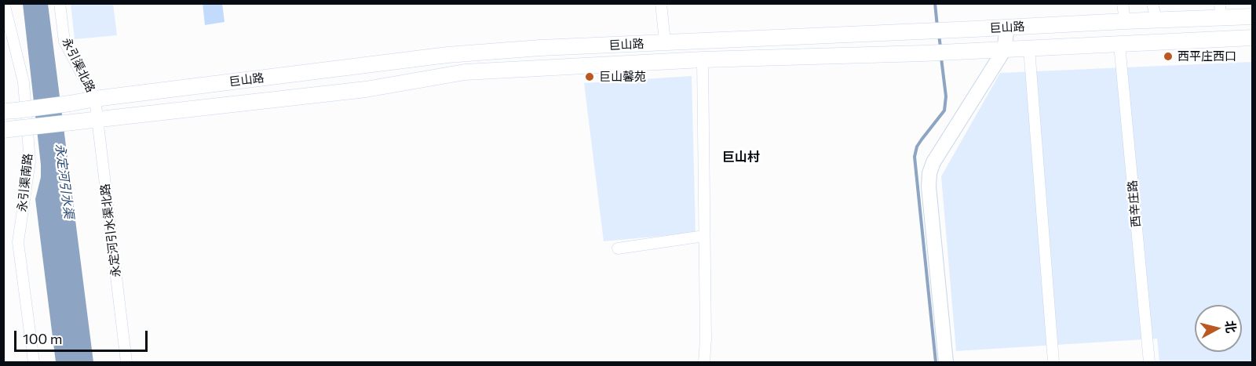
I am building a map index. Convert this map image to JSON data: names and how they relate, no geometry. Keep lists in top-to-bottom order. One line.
{"streets":{"main road":["巨山路"],"street":["永引渠北路","永引渠南路","西辛庄路","永定河引水渠北路"]},"crossings":[["巨山路","永引渠北路"],["巨山路","西辛庄路"],["巨山路","永定河引水渠北路"],["永引渠北路","永定河引水渠北路"]],"districts":["巨山村"],"water":["永定河引水渠"],"places":["西平庄西口","巨山馨苑"],"scale_bar":"100 m","north":"right"}
